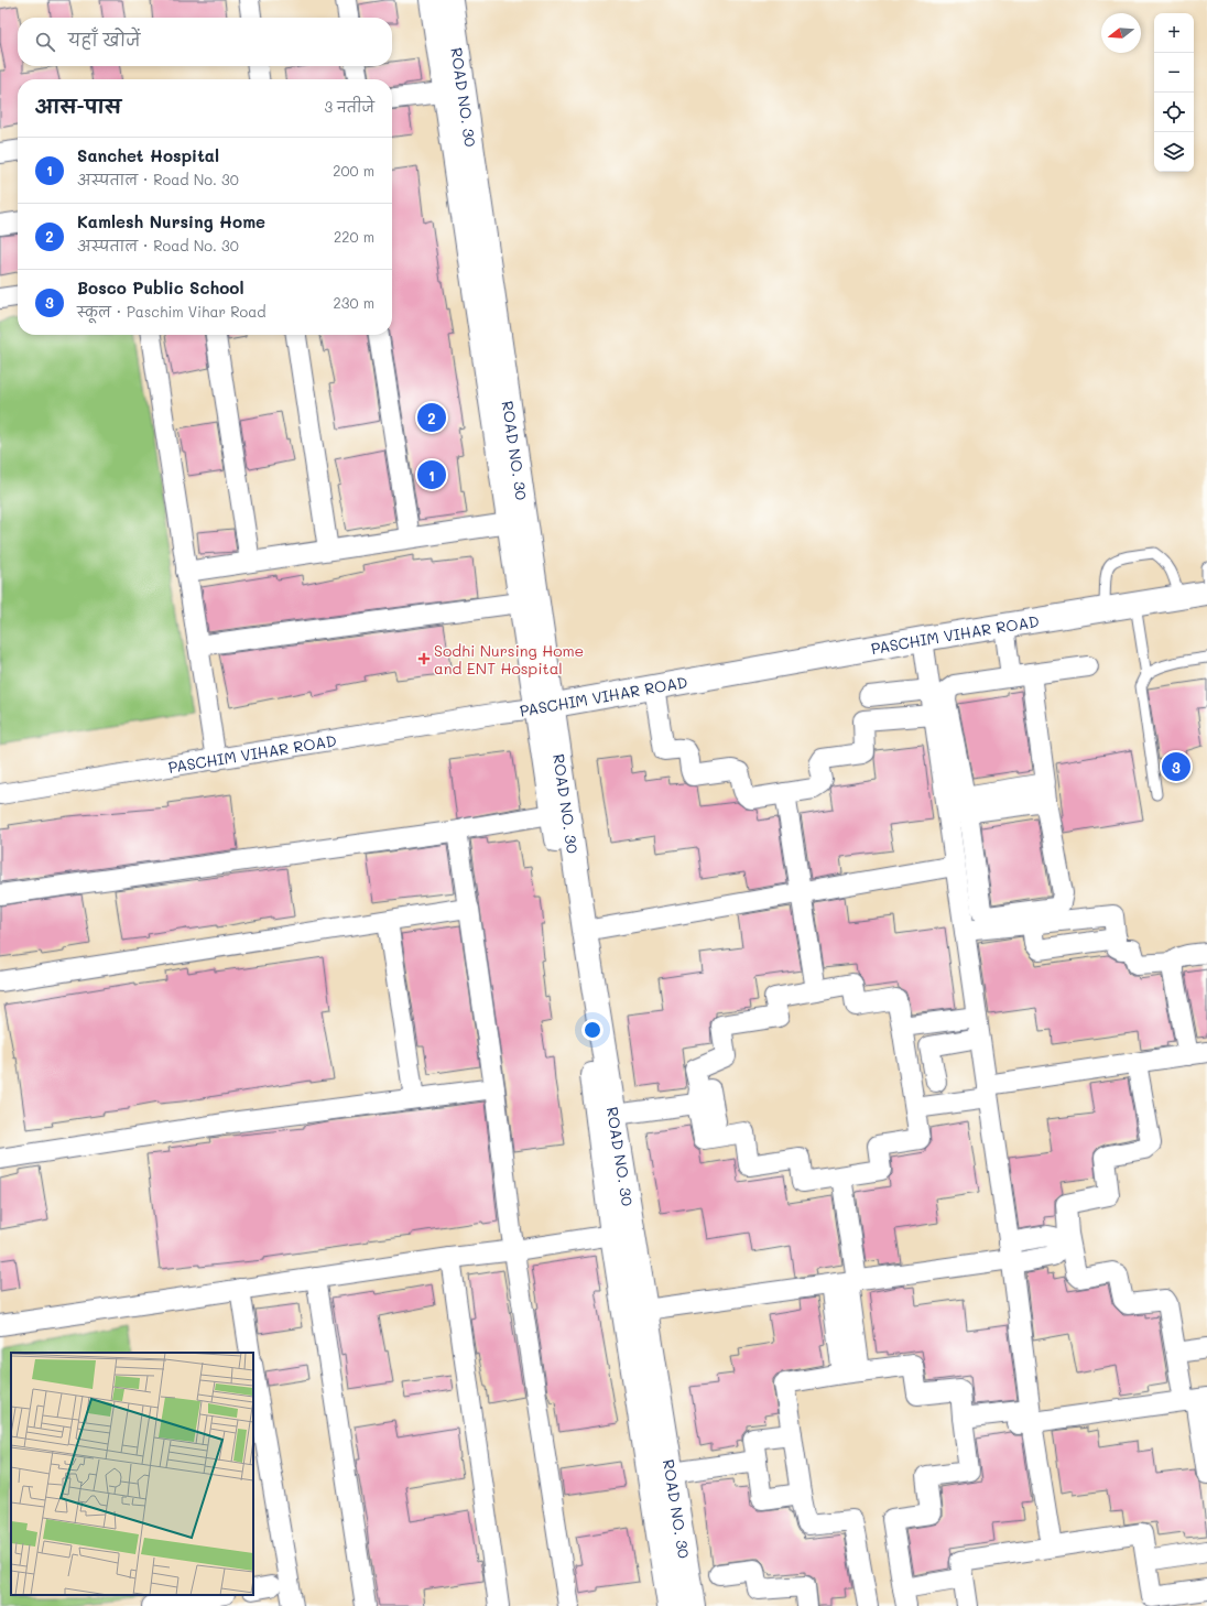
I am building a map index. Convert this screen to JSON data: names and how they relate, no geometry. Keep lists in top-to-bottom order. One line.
{"streets":{"street":["ROAD NO. 30","PASCHIM VIHAR ROAD"]},"crossings":[["ROAD NO. 30","PASCHIM VIHAR ROAD"]],"places":{"health":["Sodhi Nursing Home and ENT Hospital"]},"north":"left","page":{"map_buttons":["+","−"],"search":"यहाँ खोजें","heading":["आस-पास","3 नतीजे"],"list":[{"mark":"1","name":"Sanchet Hospital","note":"अस्पताल · Road No. 30","value":"200 m"},{"mark":"2","name":"Kamlesh Nursing Home","note":"अस्पताल · Road No. 30","value":"220 m"},{"mark":"3","name":"Bosco Public School","note":"स्कूल · Paschim Vihar Road","value":"230 m"}],"pins":["2","1","3"]}}
